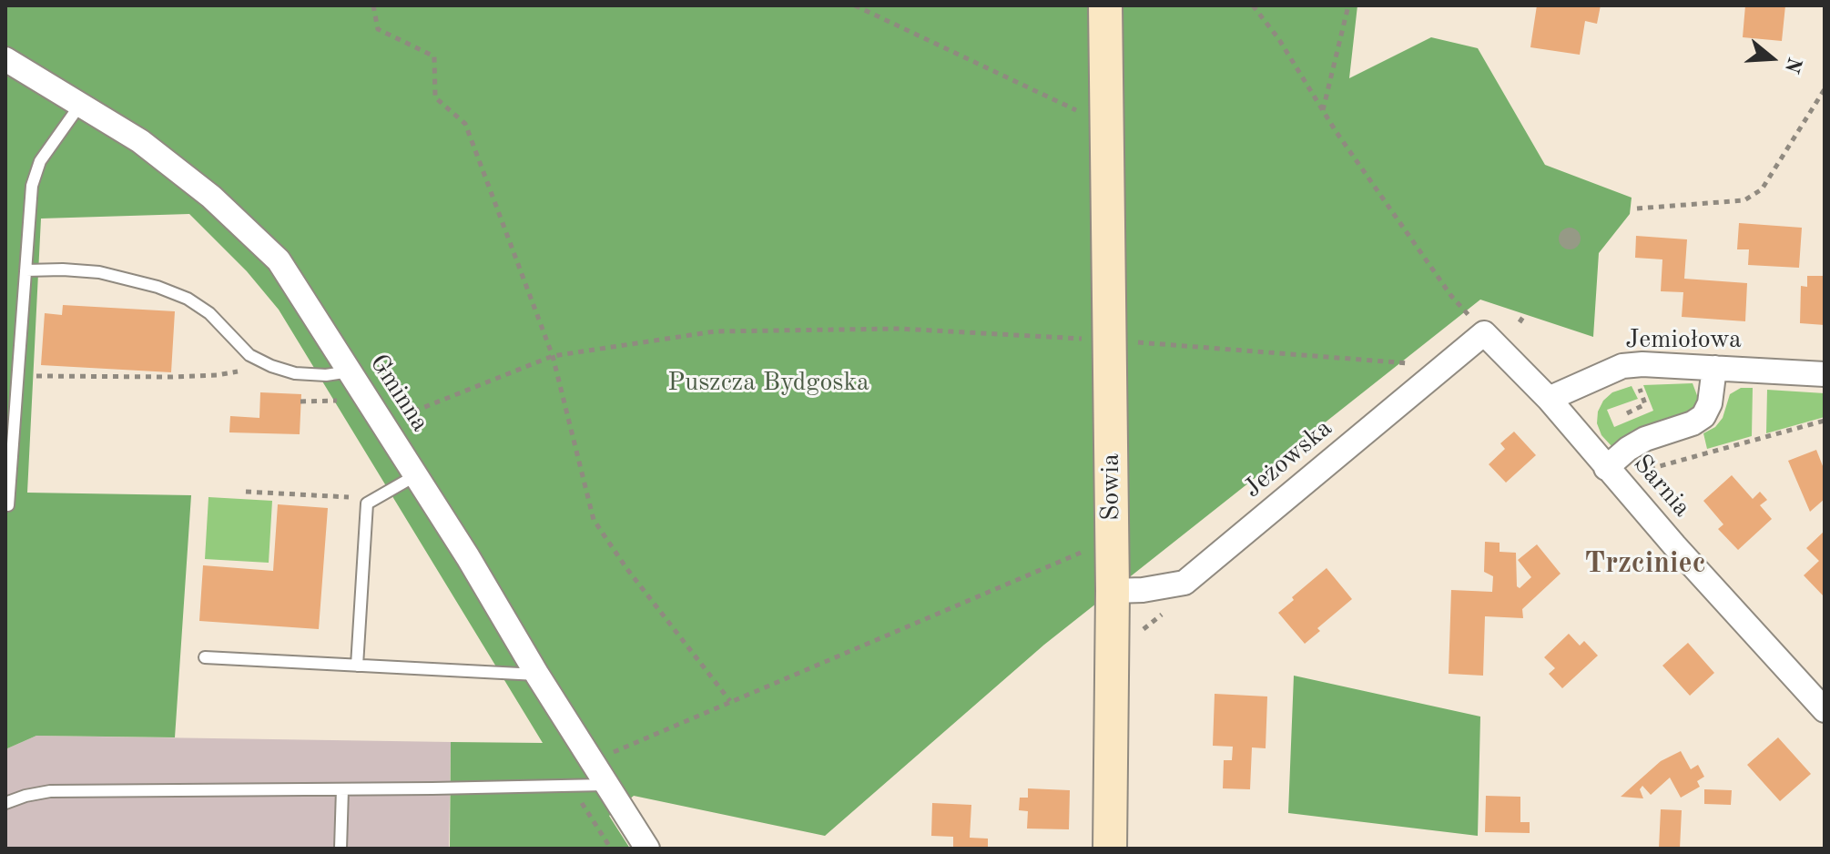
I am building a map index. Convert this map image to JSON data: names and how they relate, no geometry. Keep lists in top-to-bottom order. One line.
{"streets":{"street":["Jemiołowa","Gminna","Jeżowska","Sarnia","Sowia"]},"crossings":[["Jemiołowa","Sarnia"],["Jeżowska","Sarnia"],["Jeżowska","Sowia"]],"districts":["Trzciniec"],"parks":["Puszcza Bydgoska"],"north":"right"}
